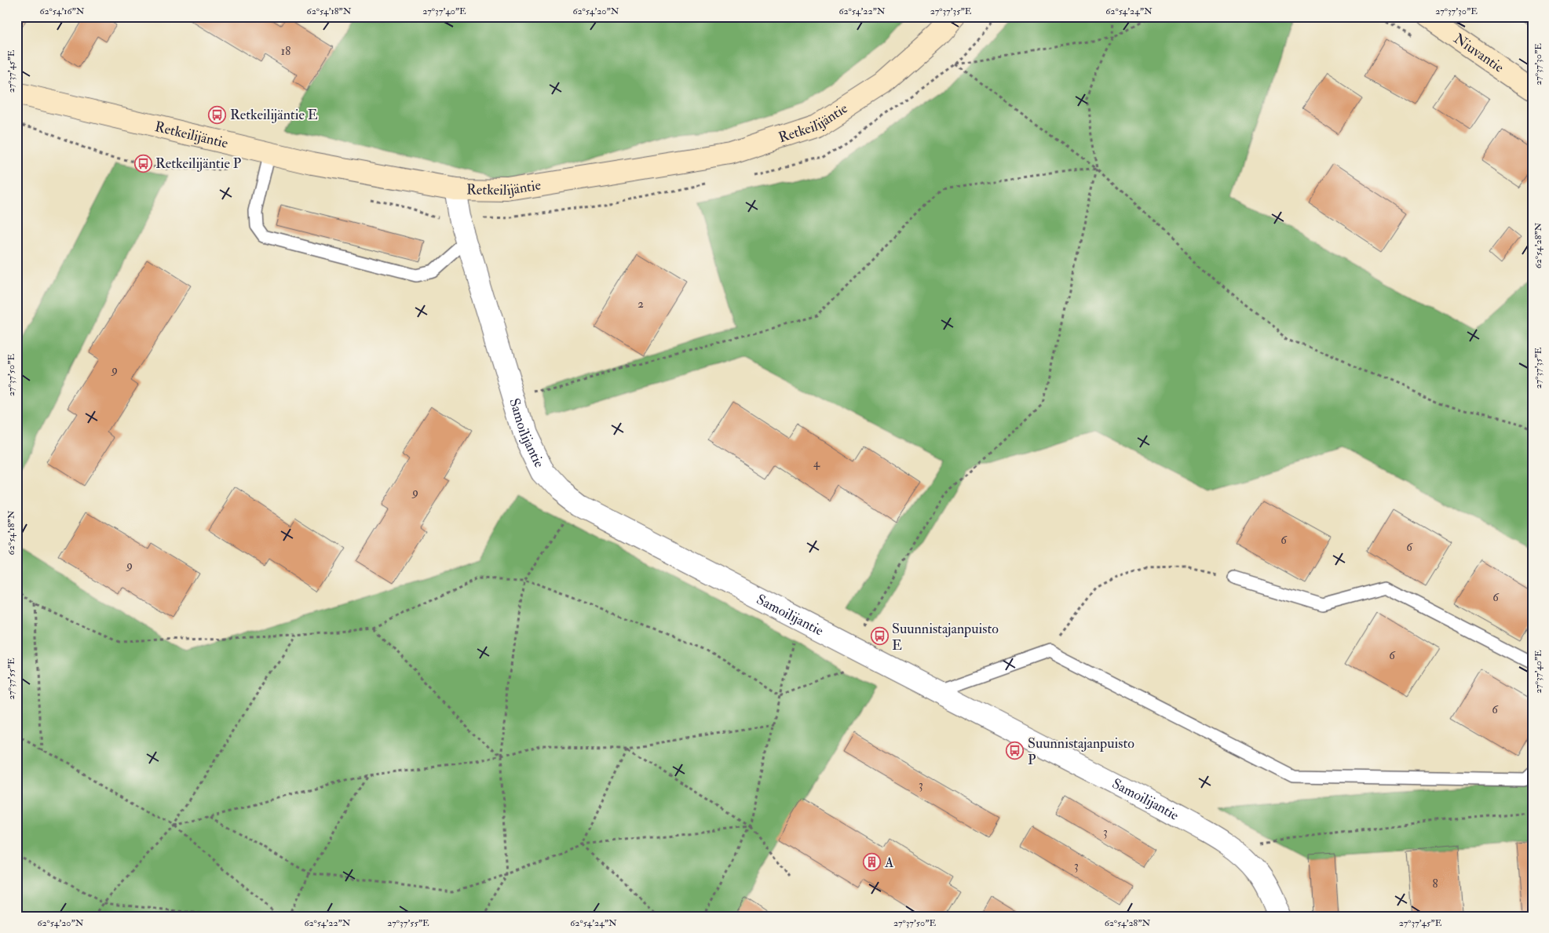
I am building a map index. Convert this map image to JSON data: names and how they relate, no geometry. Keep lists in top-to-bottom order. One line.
{"streets":{"street":["Niuvantie","Retkeilijäntie","Samoilijantie"]},"crossings":[["Retkeilijäntie","Samoilijantie"]],"places":{"bus stop":["Retkeilijäntie E","Retkeilijäntie P","Suunnistajanpuisto E","Suunnistajanpuisto P"],"building":["A"]},"house_numbers":["18","2","9","4","9","6","6","9","6","6","6","3","3","3","8"],"coordinates":["62°54'16\"N","62°54'18\"N","27°37'40\"E","62°54'20\"N","62°54'22\"N","27°37'35\"E","62°54'24\"N","27°37'30\"E","27°37'45\"E","62°54'28\"N","27°37'50\"E","27°37'55\"E"]}
